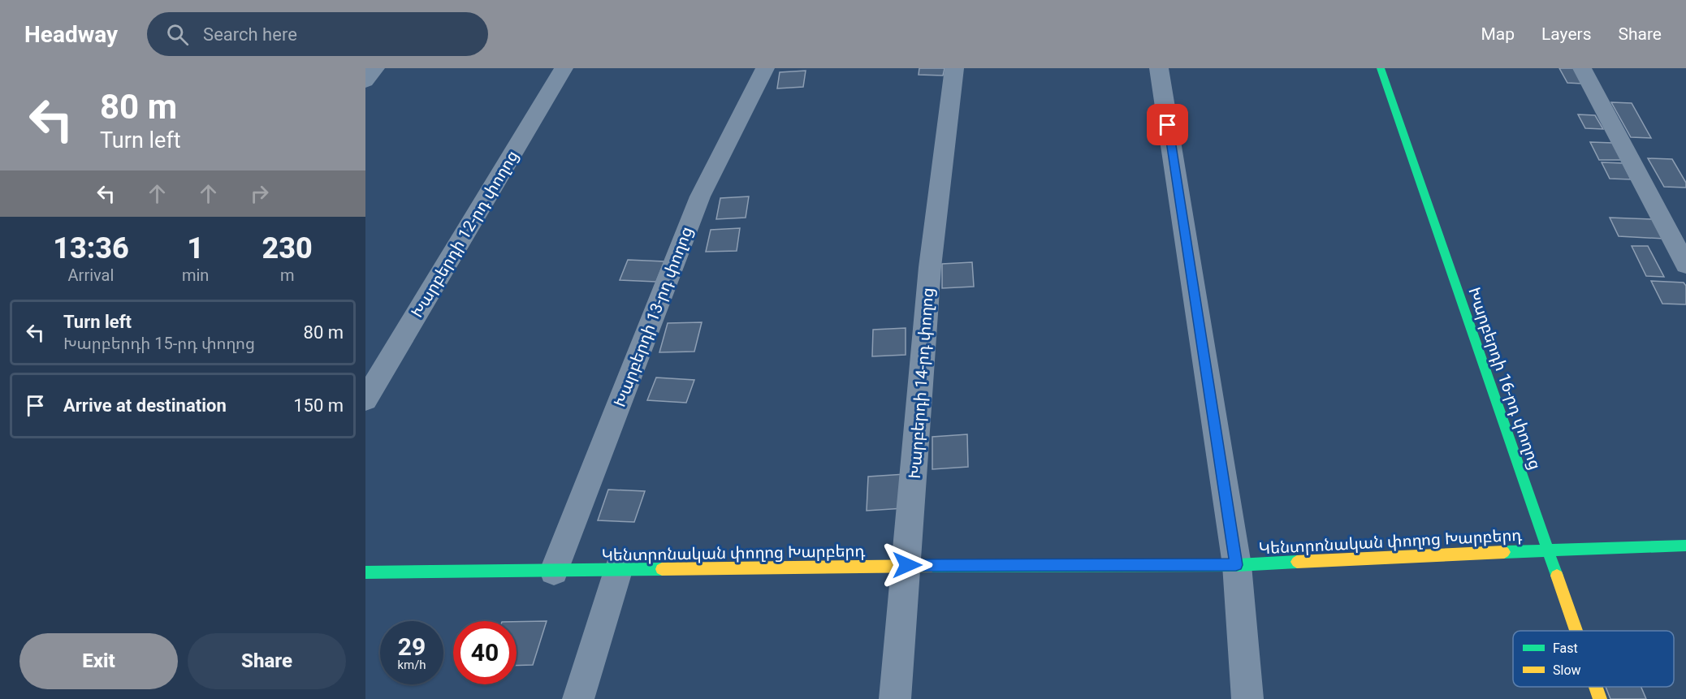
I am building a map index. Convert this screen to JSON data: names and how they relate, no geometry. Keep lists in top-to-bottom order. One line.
{"streets":{"street":["Խարբերդի 12-րդ փողոց","Խարբերդի 13-րդ փողոց","Խարբերդի 16-րդ փողոց","Խարբերդի 14-րդ փողոց","Կենտրոնական փողոց Խարբերդ"]},"crossings":[["Խարբերդի 13-րդ փողոց","Կենտրոնական փողոց Խարբերդ"],["Խարբերդի 16-րդ փողոց","Կենտրոնական փողոց Խարբերդ"],["Խարբերդի 14-րդ փողոց","Կենտրոնական փողոց Խարբերդ"]],"legend":["Fast","Slow"],"page":{"header":"Headway","search":"Search here","nav":["Map","Layers","Share"],"turn":["80 m","Turn left"],"eta":["13:36","Arrival","1","min","230","m"],"list":[{"name":"Turn left","note":"Խարբերդի 15-րդ փողոց","value":"80 m"},{"name":"Arrive at destination","value":"150 m"}],"speed":"29 km/h","limit":"40","buttons":["Exit","Share"]}}
